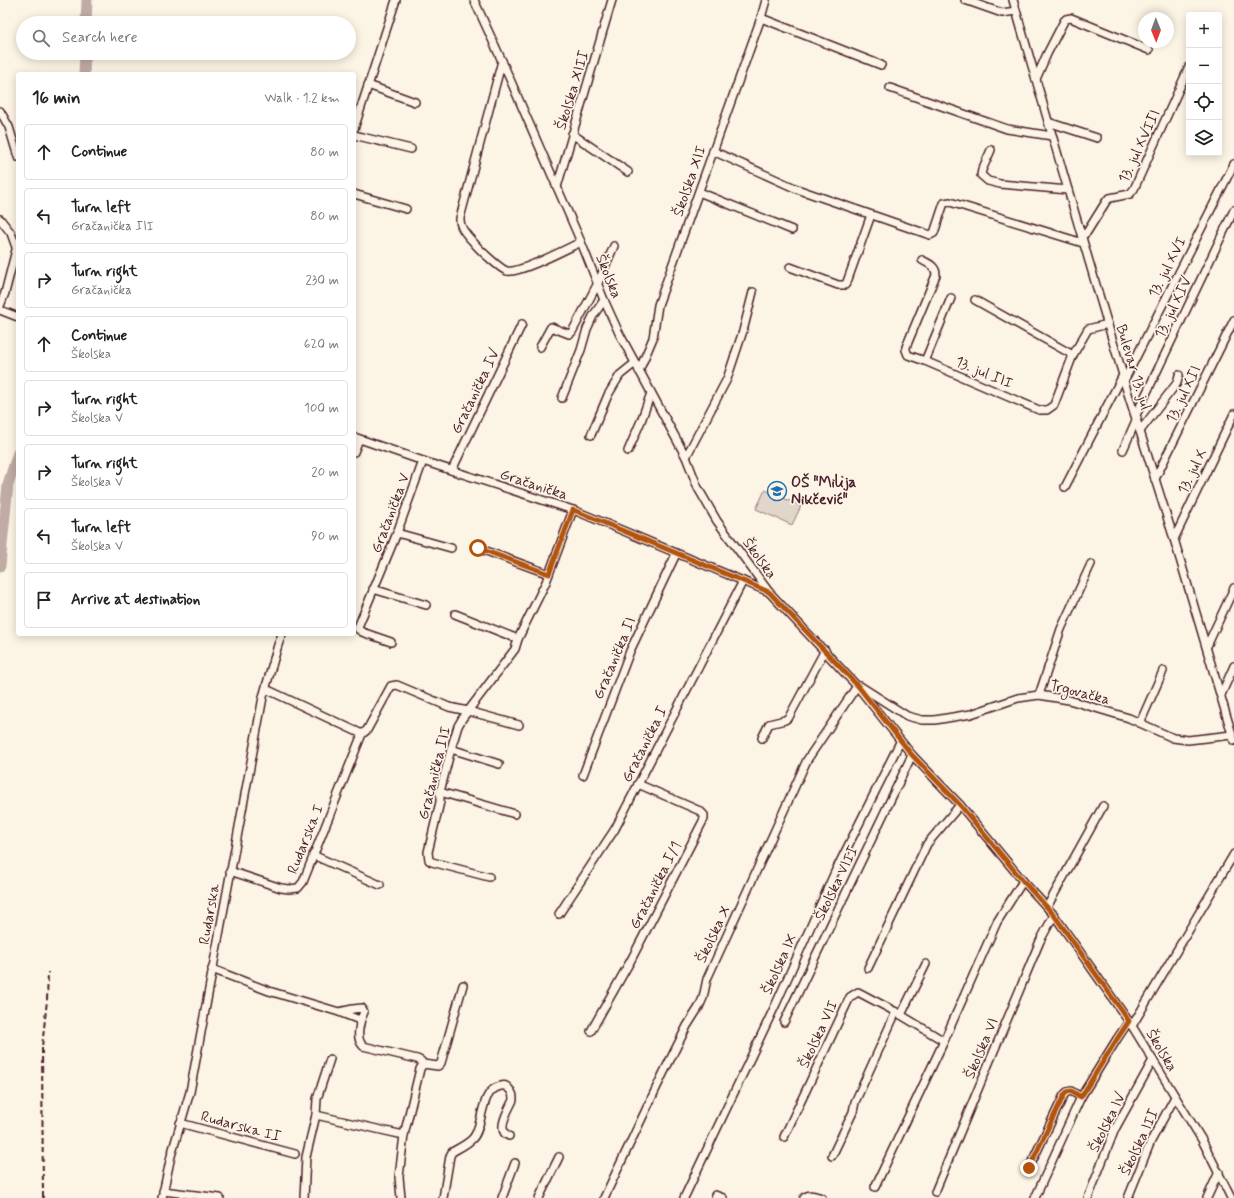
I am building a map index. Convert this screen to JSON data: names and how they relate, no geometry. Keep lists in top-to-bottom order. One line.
{"streets":{"street":["Školska XIII","13. jul XVIII","Školska XII","13. jul XVI","Školska","13. jul XIV","Bulevar 13. jul","13. jul III","Gračanička IV","13. jul XII","13. jul X","Gračanička","Gračanička V","Gračanička II","Trgovačka","Gračanička I","Gračanička III","Rudarska I","Školska VIII","Gračanička I/1","Rudarska","Školska X","Školska IX","Školska VII","Školska VI","Školska IV","Rudarska II","Školska III"]},"crossings":[["Školska XIII","Školska"],["13. jul XVIII","Bulevar 13. jul"],["Školska XII","Školska"],["13. jul XVI","Bulevar 13. jul"],["Školska","Gračanička"],["Školska","Trgovačka"],["Školska","Školska VIII"],["Školska","Školska X"],["Školska","Školska IX"],["Školska","Školska VI"],["Školska","Školska IV"],["Školska","Školska III"],["13. jul XIV","Bulevar 13. jul"],["Bulevar 13. jul","13. jul III"],["Bulevar 13. jul","13. jul XII"],["Bulevar 13. jul","13. jul X"],["Bulevar 13. jul","Trgovačka"],["Gračanička IV","Gračanička"],["Gračanička","Gračanička V"],["Gračanička","Gračanička II"],["Gračanička","Gračanička I"],["Gračanička","Gračanička III"],["Trgovačka","Školska X"],["Gračanička I","Gračanička I/1"],["Gračanička III","Rudarska I"],["Rudarska I","Rudarska"],["Rudarska","Rudarska II"]],"places":{"school or university":["OŠ \"Milija Nikčević\""]},"north":"bottom","page":{"map_buttons":["+","−"],"search":"Search here","heading":["16 min","Walk · 1.2 km"],"list":[["Continue","80 m"],["Turn left","Gračanička III","80 m"],["Turn right","Gračanička","230 m"],["Continue","Školska","620 m"],["Turn right","Školska V","100 m"],["Turn right","Školska V","20 m"],["Turn left","Školska V","90 m"],"Arrive at destination"]}}
